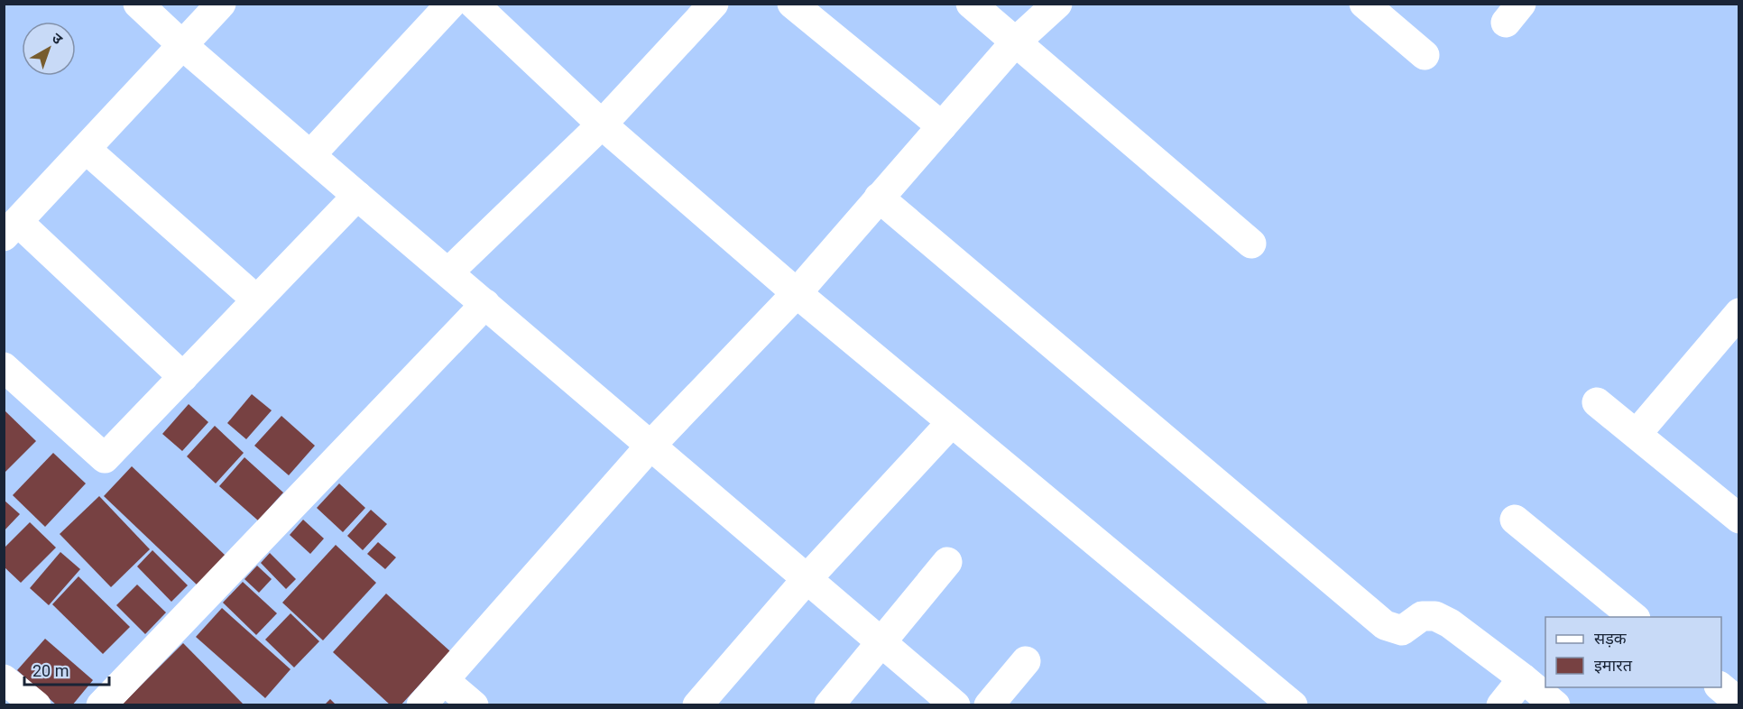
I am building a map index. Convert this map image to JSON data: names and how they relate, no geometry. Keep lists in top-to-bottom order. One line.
{"legend":["सड़क","इमारत"],"scale_bar":"20 m","north":"top right"}
